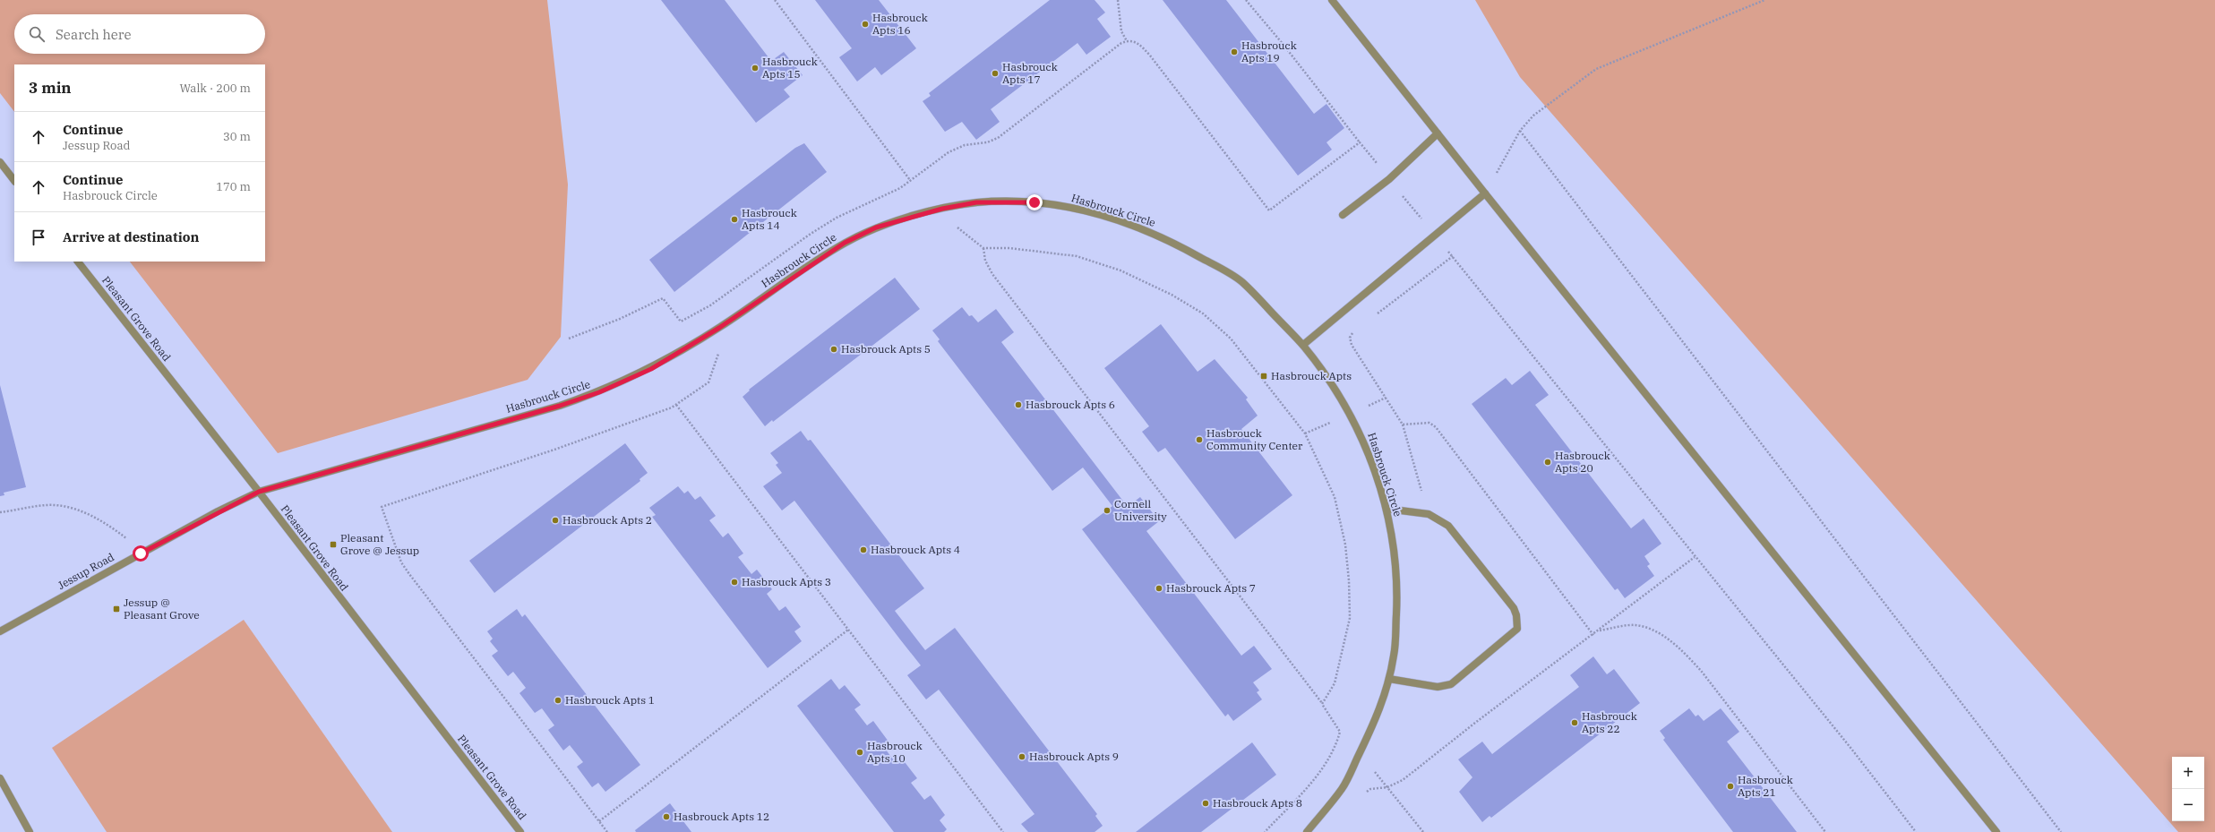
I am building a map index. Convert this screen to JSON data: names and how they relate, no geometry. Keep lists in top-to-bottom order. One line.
{"streets":{"street":["Hasbrouck Circle","Pleasant Grove Road","Jessup Road"]},"crossings":[["Hasbrouck Circle","Pleasant Grove Road"],["Hasbrouck Circle","Jessup Road"],["Pleasant Grove Road","Jessup Road"]],"places":{"other":["Hasbrouck Apts 16","Hasbrouck Apts 19","Hasbrouck Apts 15","Hasbrouck Apts 17","Hasbrouck Apts 14","Hasbrouck Apts 5","Hasbrouck Apts 6","Hasbrouck Community Center","Hasbrouck Apts 20","Cornell University","Hasbrouck Apts 2","Hasbrouck Apts 4","Hasbrouck Apts 3","Hasbrouck Apts 7","Hasbrouck Apts 1","Hasbrouck Apts 22","Hasbrouck Apts 10","Hasbrouck Apts 9","Hasbrouck Apts 21","Hasbrouck Apts 8","Hasbrouck Apts 12"],"transit":["Hasbrouck Apts","Pleasant Grove @ Jessup","Jessup @ Pleasant Grove"]},"page":{"search":"Search here","heading":["3 min","Walk · 200 m"],"list":[["Continue","Jessup Road","30 m"],["Continue","Hasbrouck Circle","170 m"],"Arrive at destination"],"map_buttons":["+","−"]}}
